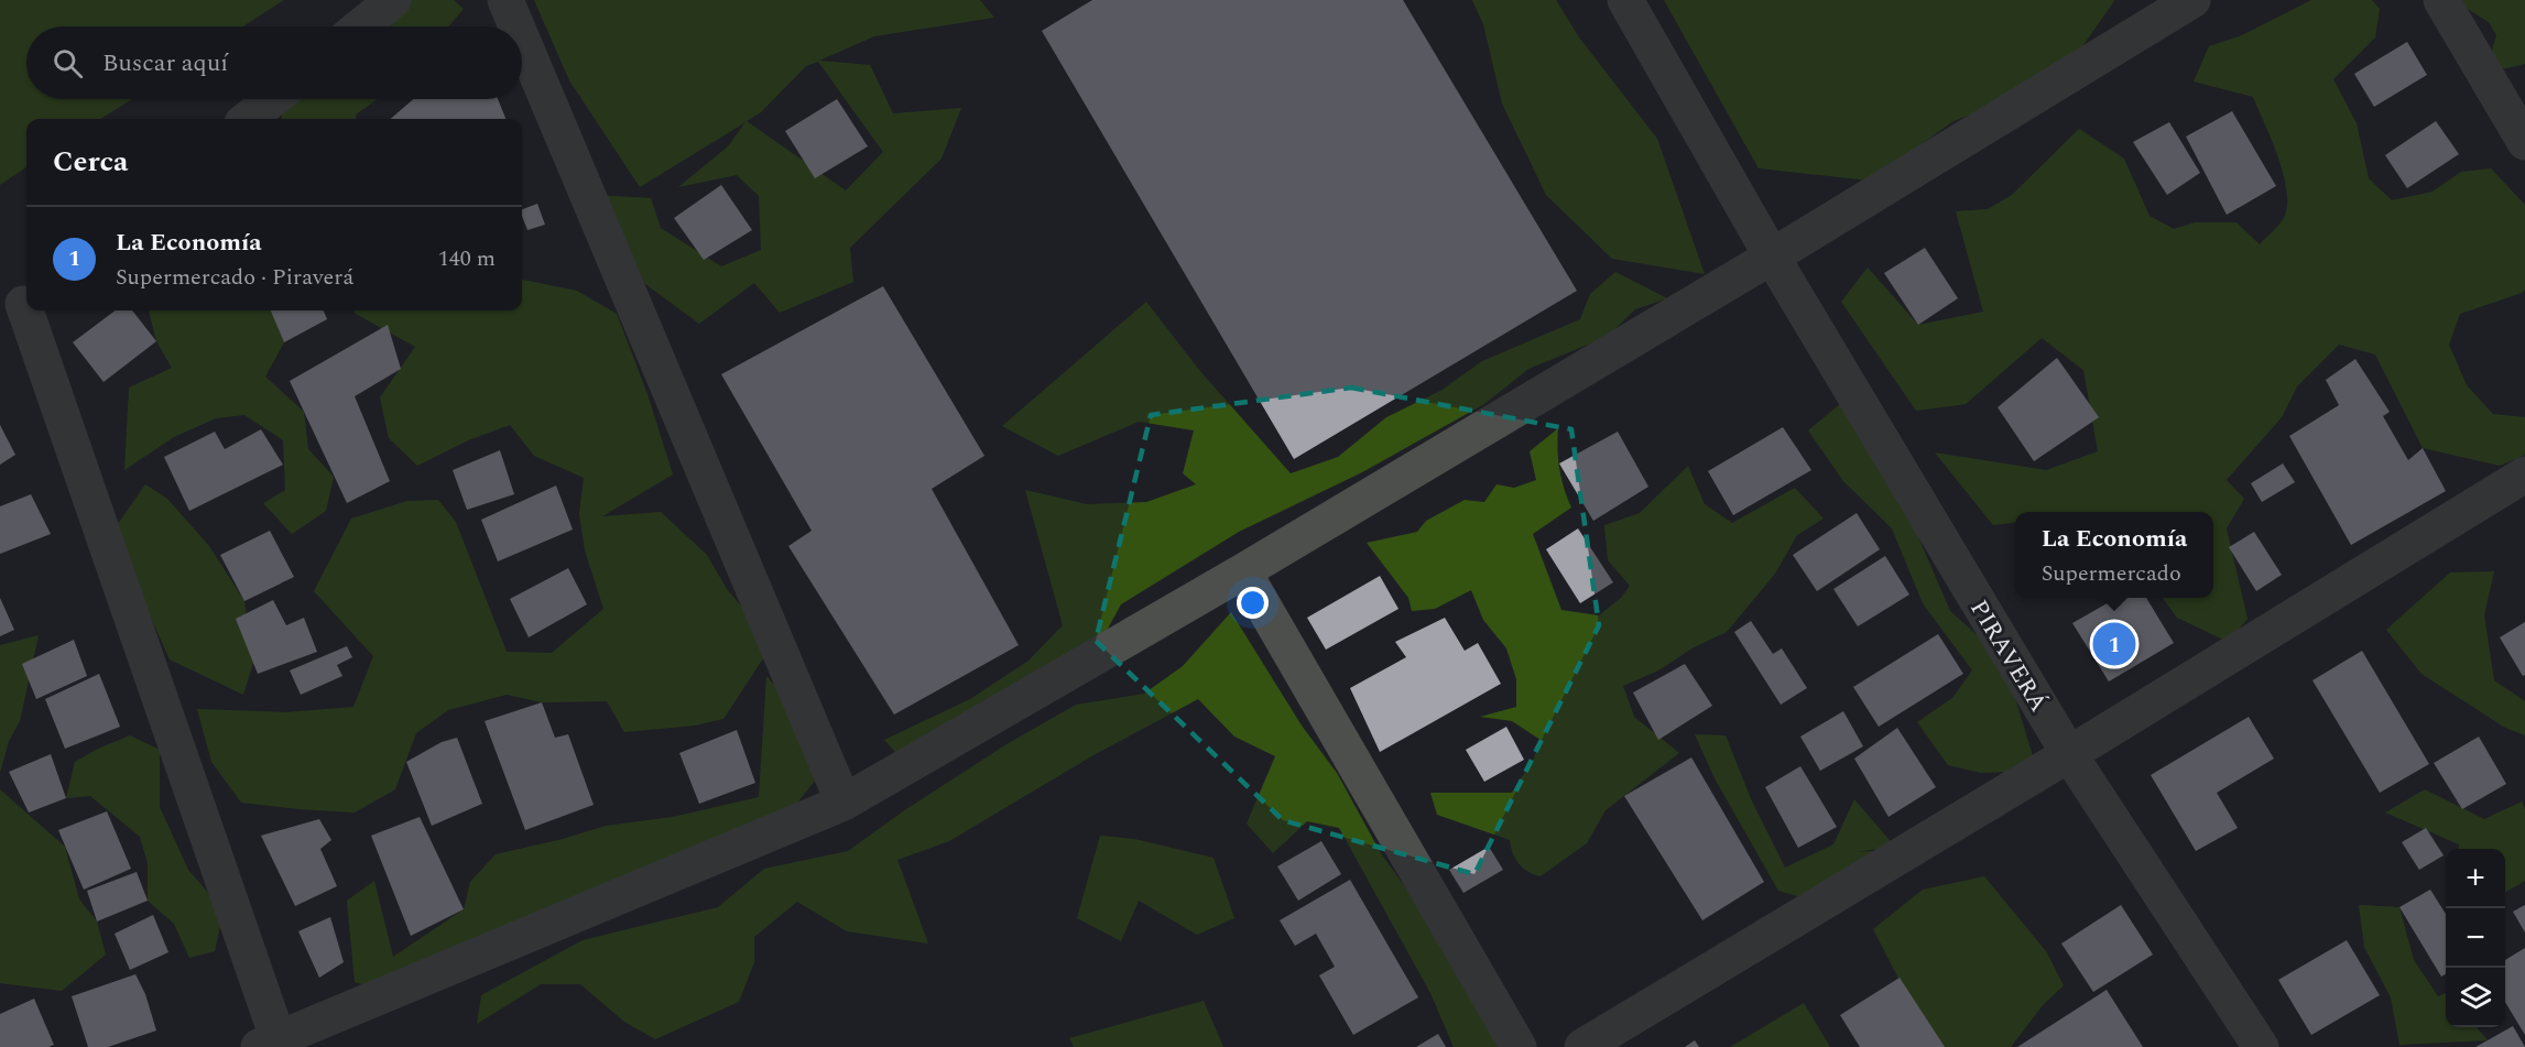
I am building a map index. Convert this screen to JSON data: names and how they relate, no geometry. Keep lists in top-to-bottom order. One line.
{"streets":{"street":["PIRAVERÁ"]},"page":{"search":"Buscar aquí","heading":"Cerca","list":[{"mark":"1","name":"La Economía","note":"Supermercado · Piraverá","value":"140 m"}],"popup":["La Economía","Supermercado"],"pins":"1","map_buttons":["+","−"]}}
